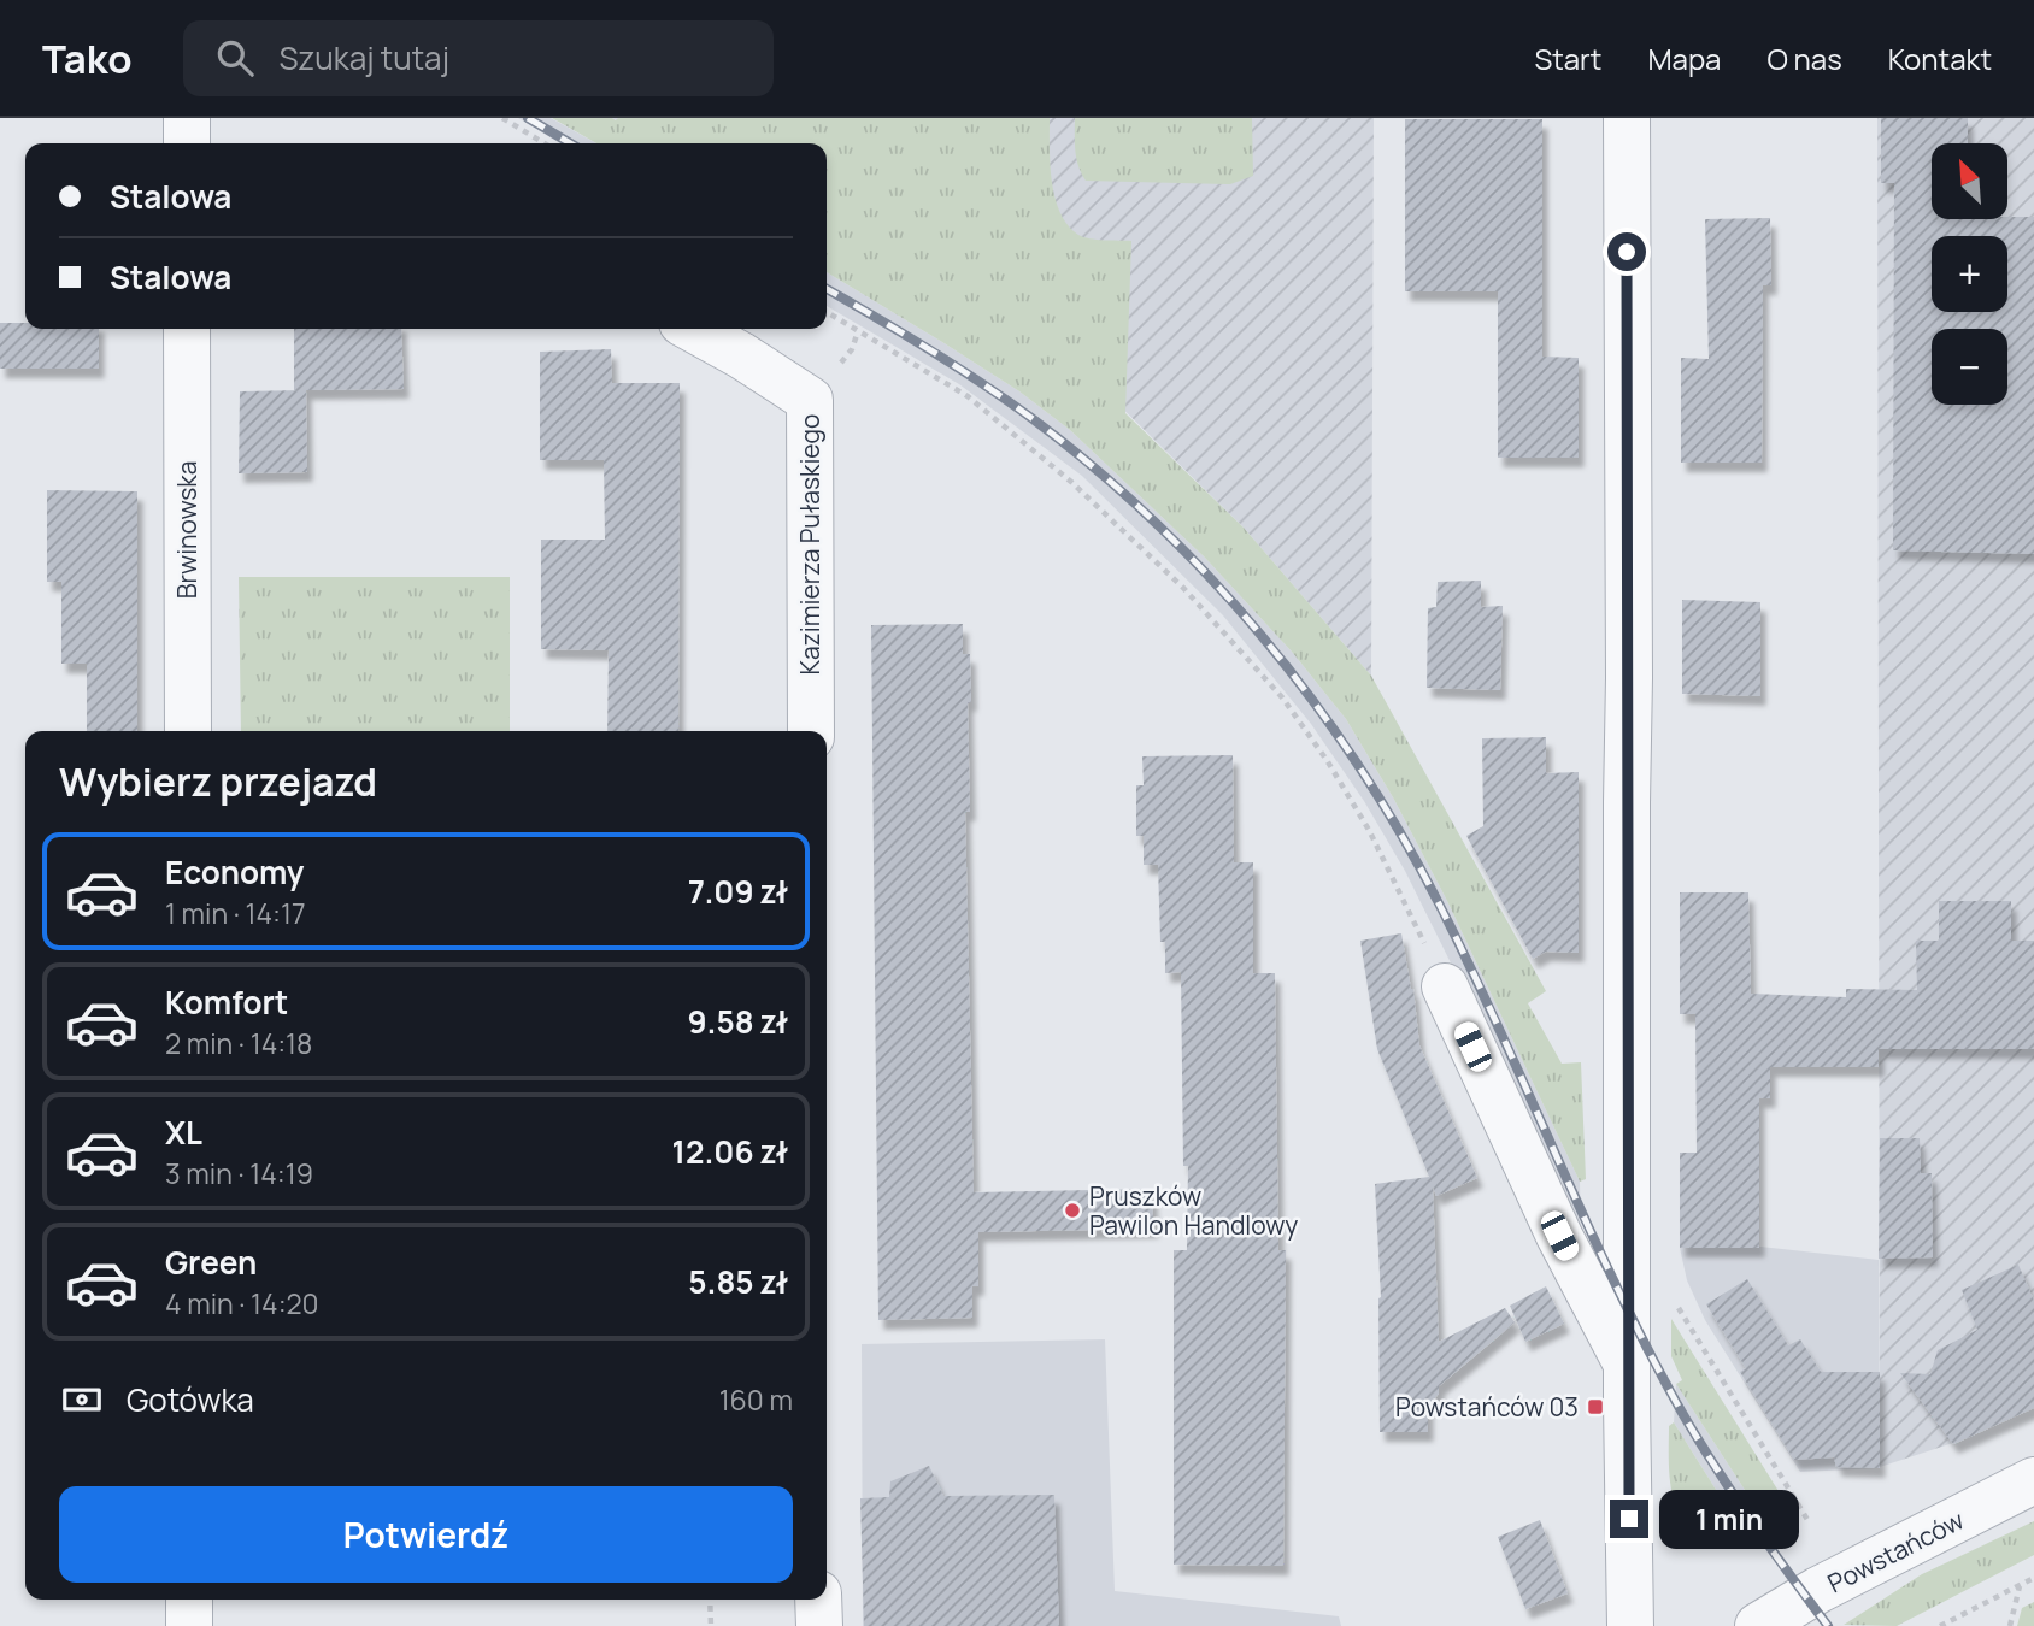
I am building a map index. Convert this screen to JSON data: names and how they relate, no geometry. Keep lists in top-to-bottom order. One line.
{"streets":{"street":["Brwinowska","Kazimierza Pułaskiego","Powstańców"]},"places":{"other":["Pruszków Pawilon Handlowy"],"transit":["Powstańców 03"]},"north":"top left","page":{"header":"Tako","search":"Szukaj tutaj","nav":["Start","Mapa","O nas","Kontakt"],"map_buttons":["+","−"],"banner":["Stalowa","Stalowa"],"heading":"Wybierz przejazd","list":[{"name":"Economy","note":"1 min · 14:17","value":"7.09 zł"},{"name":"Komfort","note":"2 min · 14:18","value":"9.58 zł"},{"name":"XL","note":"3 min · 14:19","value":"12.06 zł"},{"name":"Green","note":"4 min · 14:20","value":"5.85 zł"}],"pay":["Gotówka","160 m"],"buttons":"Potwierdź","bubble":"1 min"}}
